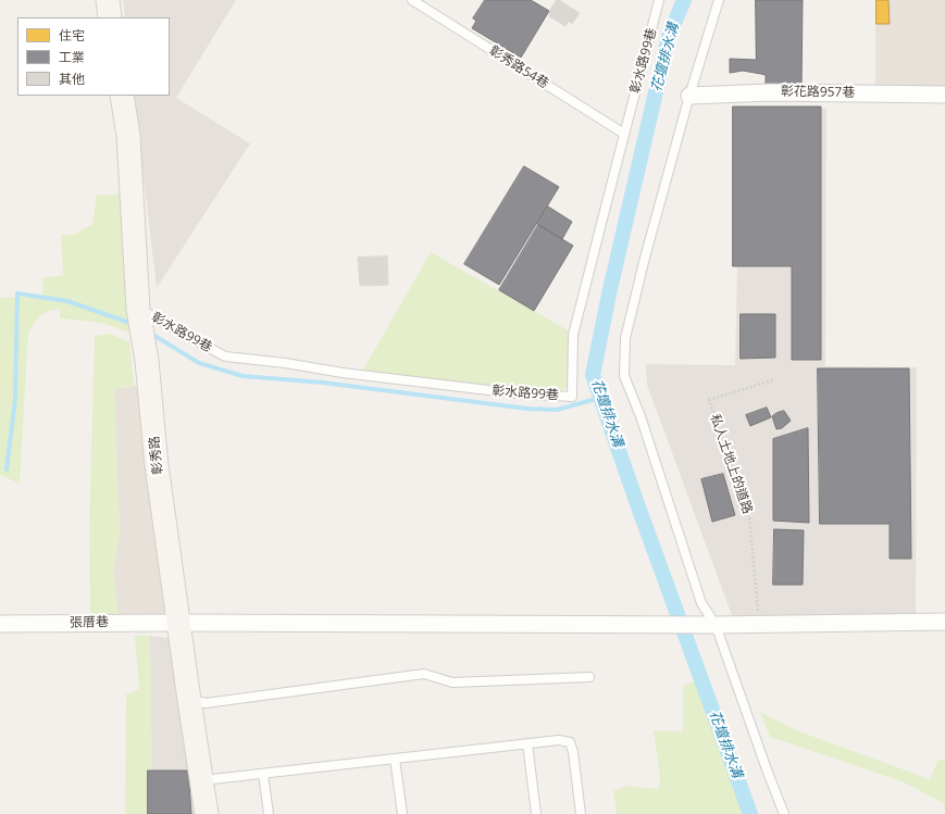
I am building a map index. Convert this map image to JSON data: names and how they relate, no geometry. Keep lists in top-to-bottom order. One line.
{"streets":{"street":["彰花路957巷","彰秀路","張厝巷"],"lane":["彰水路99巷","彰秀路54巷"],"path":["私人土地上的道路"]},"crossings":[["彰水路99巷","彰秀路54巷"],["彰水路99巷","彰秀路"],["彰秀路","張厝巷"],["私人土地上的道路","張厝巷"]],"water":["花壇排水溝"],"legend":["住宅","工業","其他"]}
